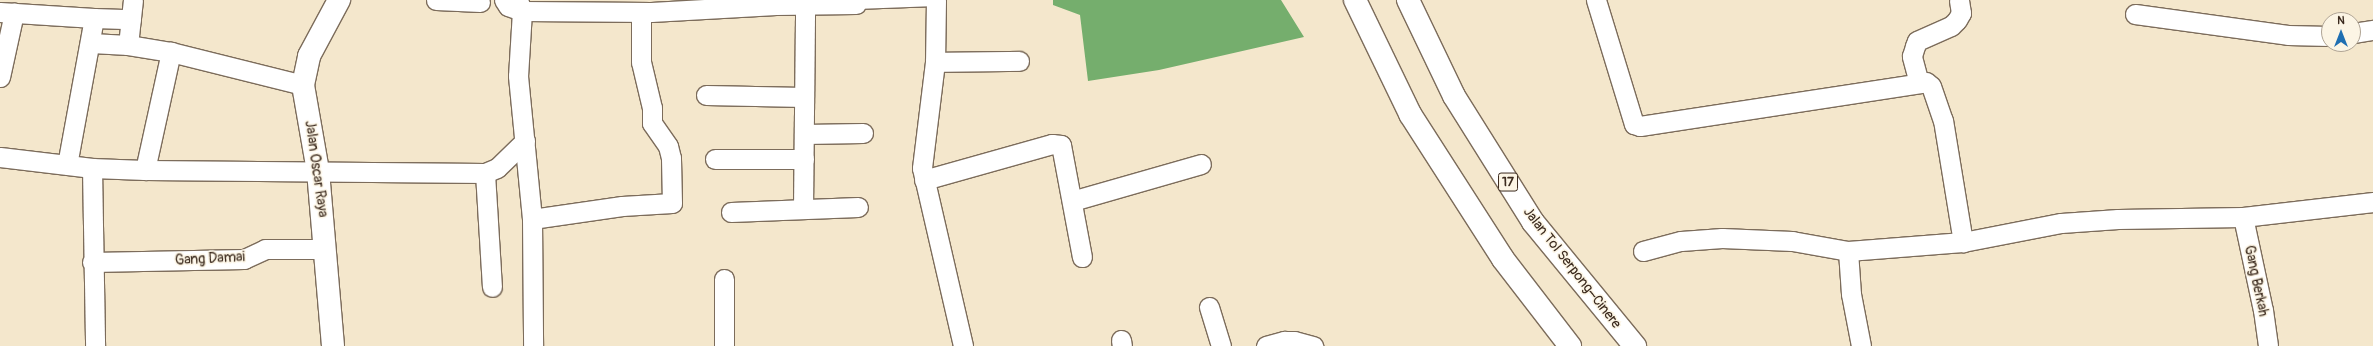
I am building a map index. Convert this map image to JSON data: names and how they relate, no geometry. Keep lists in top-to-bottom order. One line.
{"streets":{"main road":["Jalan Oscar Raya","17","Jalan Tol Serpong–Cinere"],"street":["Gang Damai","Gang Berkah"]},"crossings":[["Jalan Oscar Raya","Gang Damai"]],"north":"top"}
